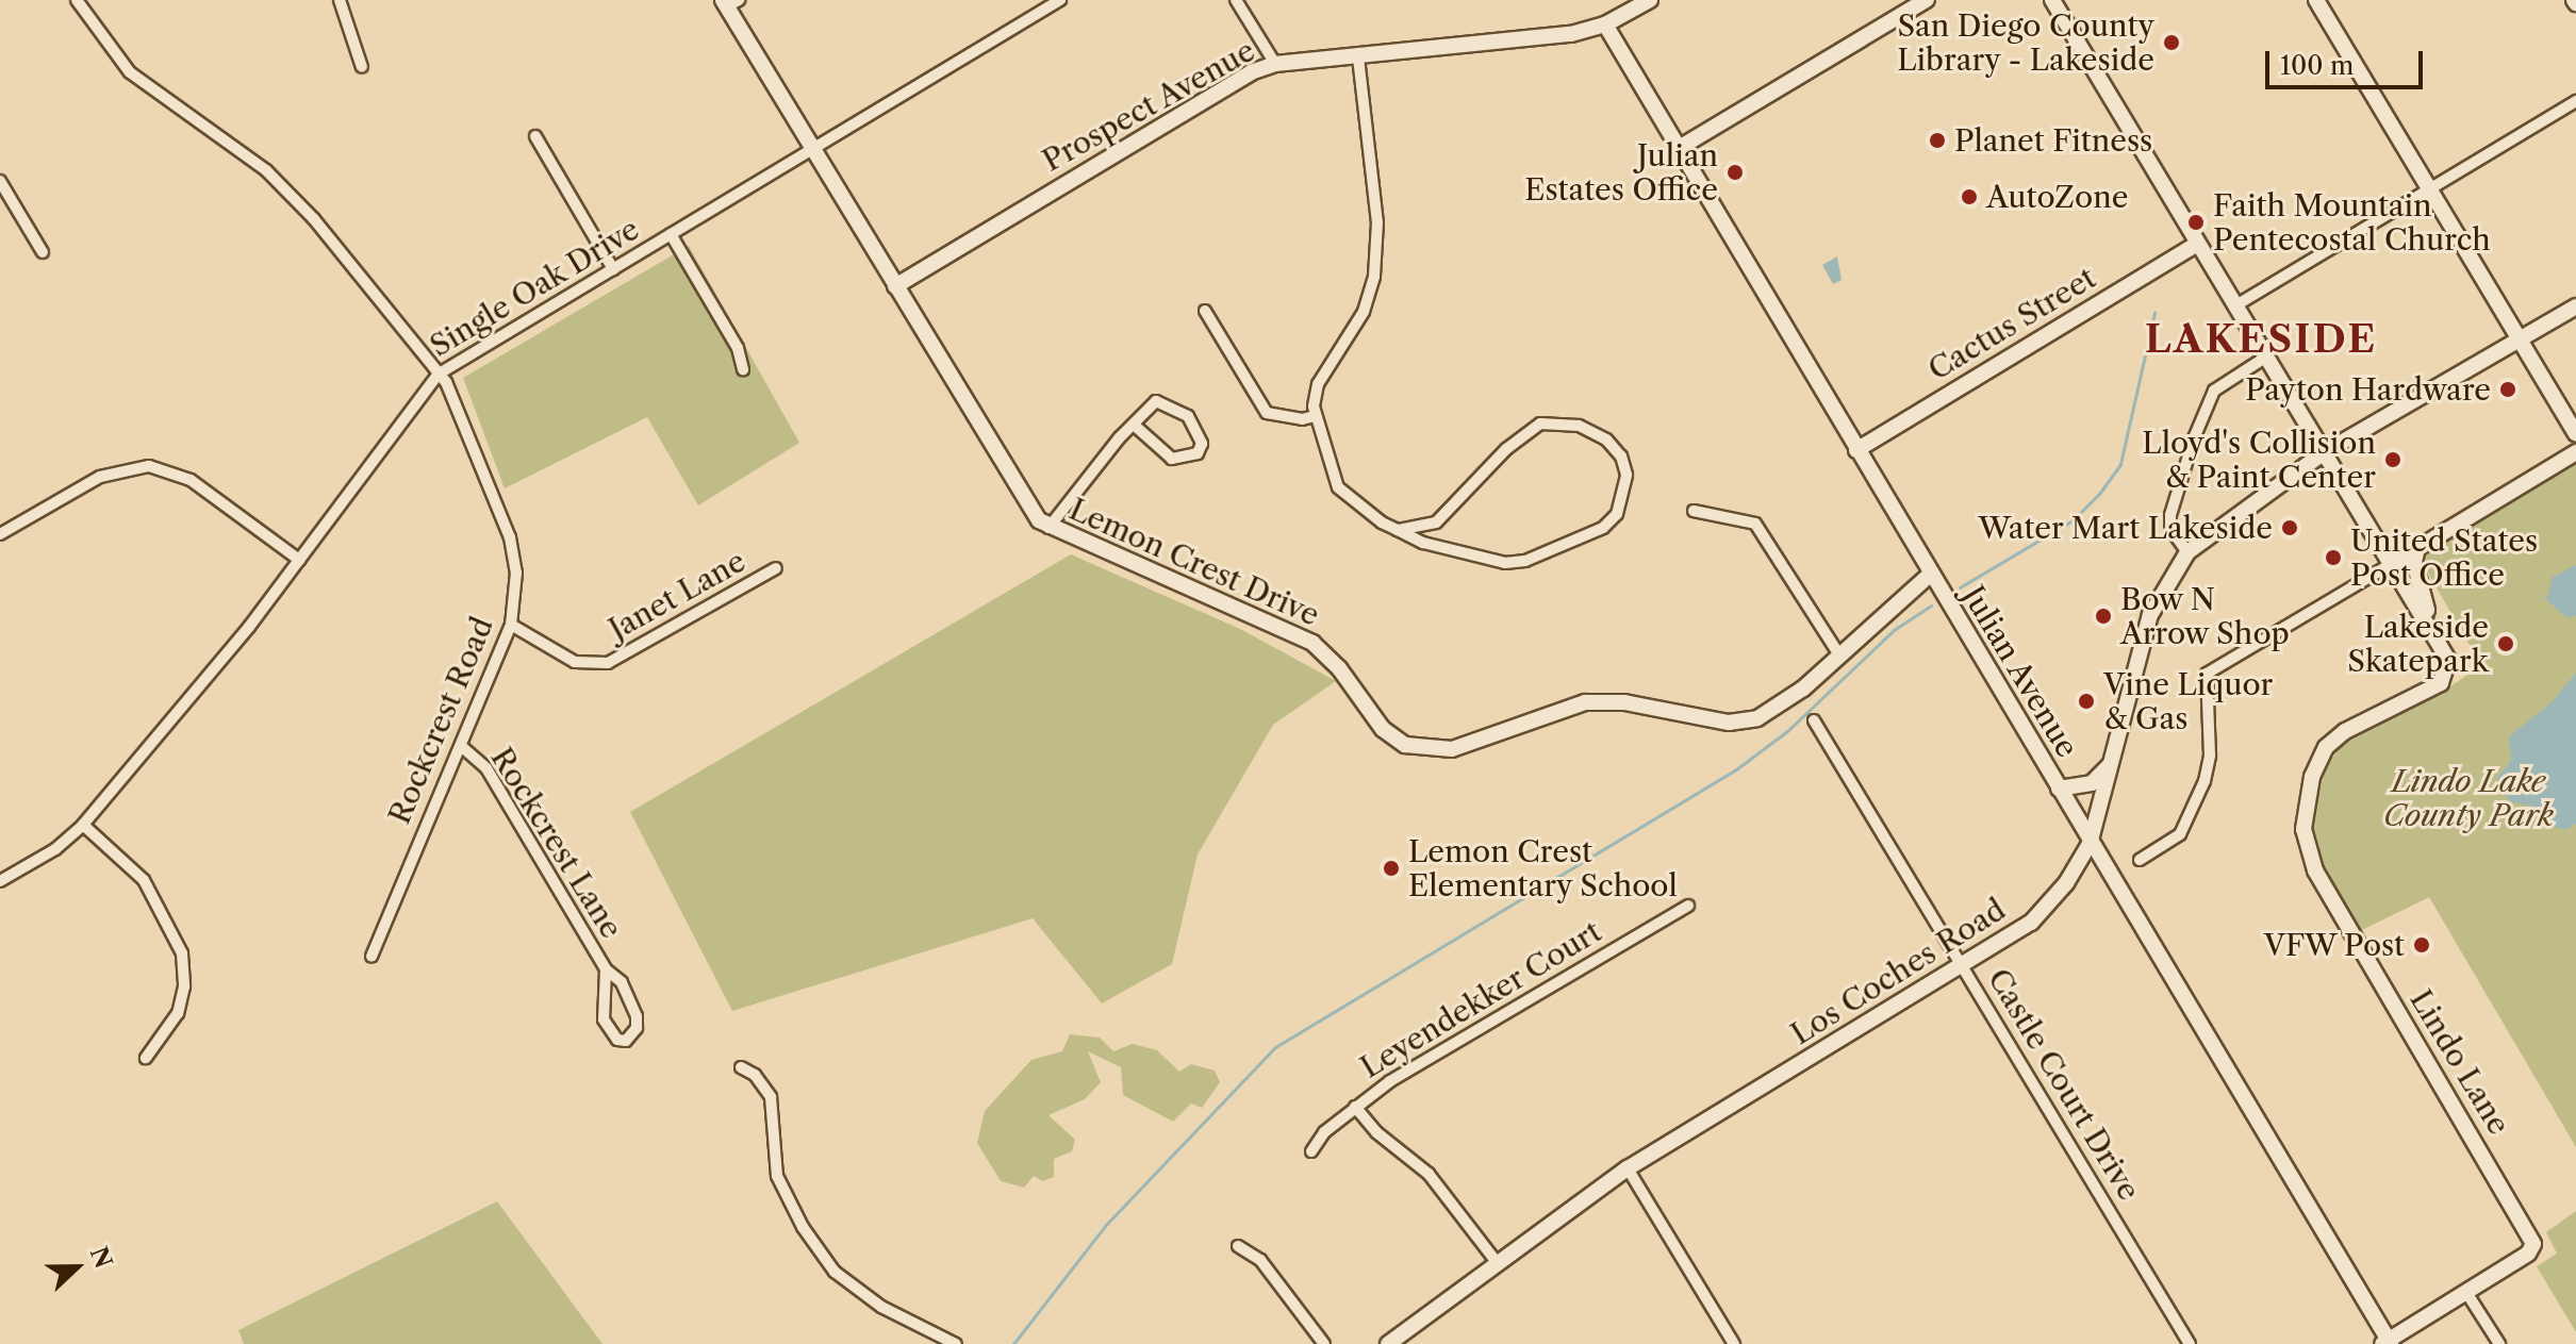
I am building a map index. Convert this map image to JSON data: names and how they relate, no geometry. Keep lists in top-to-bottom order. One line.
{"streets":{"street":["Prospect Avenue","Single Oak Drive","Cactus Street","Lemon Crest Drive","Janet Lane","Julian Avenue","Rockcrest Road","Rockcrest Lane","Los Coches Road","Leyendekker Court","Lindo Lane","Castle Court Drive"]},"crossings":[["Prospect Avenue","Lemon Crest Drive"],["Prospect Avenue","Julian Avenue"],["Single Oak Drive","Lemon Crest Drive"],["Single Oak Drive","Rockcrest Road"],["Cactus Street","Julian Avenue"],["Lemon Crest Drive","Julian Avenue"],["Janet Lane","Rockcrest Road"],["Julian Avenue","Los Coches Road"],["Rockcrest Road","Rockcrest Lane"],["Los Coches Road","Castle Court Drive"]],"districts":["LAKESIDE"],"parks":["Lindo Lake County Park"],"places":["San Diego County Library - Lakeside","Planet Fitness","Julian Estates Office","AutoZone","Faith Mountain Pentecostal Church","Payton Hardware","Lloyd's Collision & Paint Center","Water Mart Lakeside","United States Post Office","Bow N Arrow Shop","Lakeside Skatepark","Vine Liquor & Gas","Lemon Crest Elementary School","VFW Post"],"scale_bar":"100 m","north":"right"}
